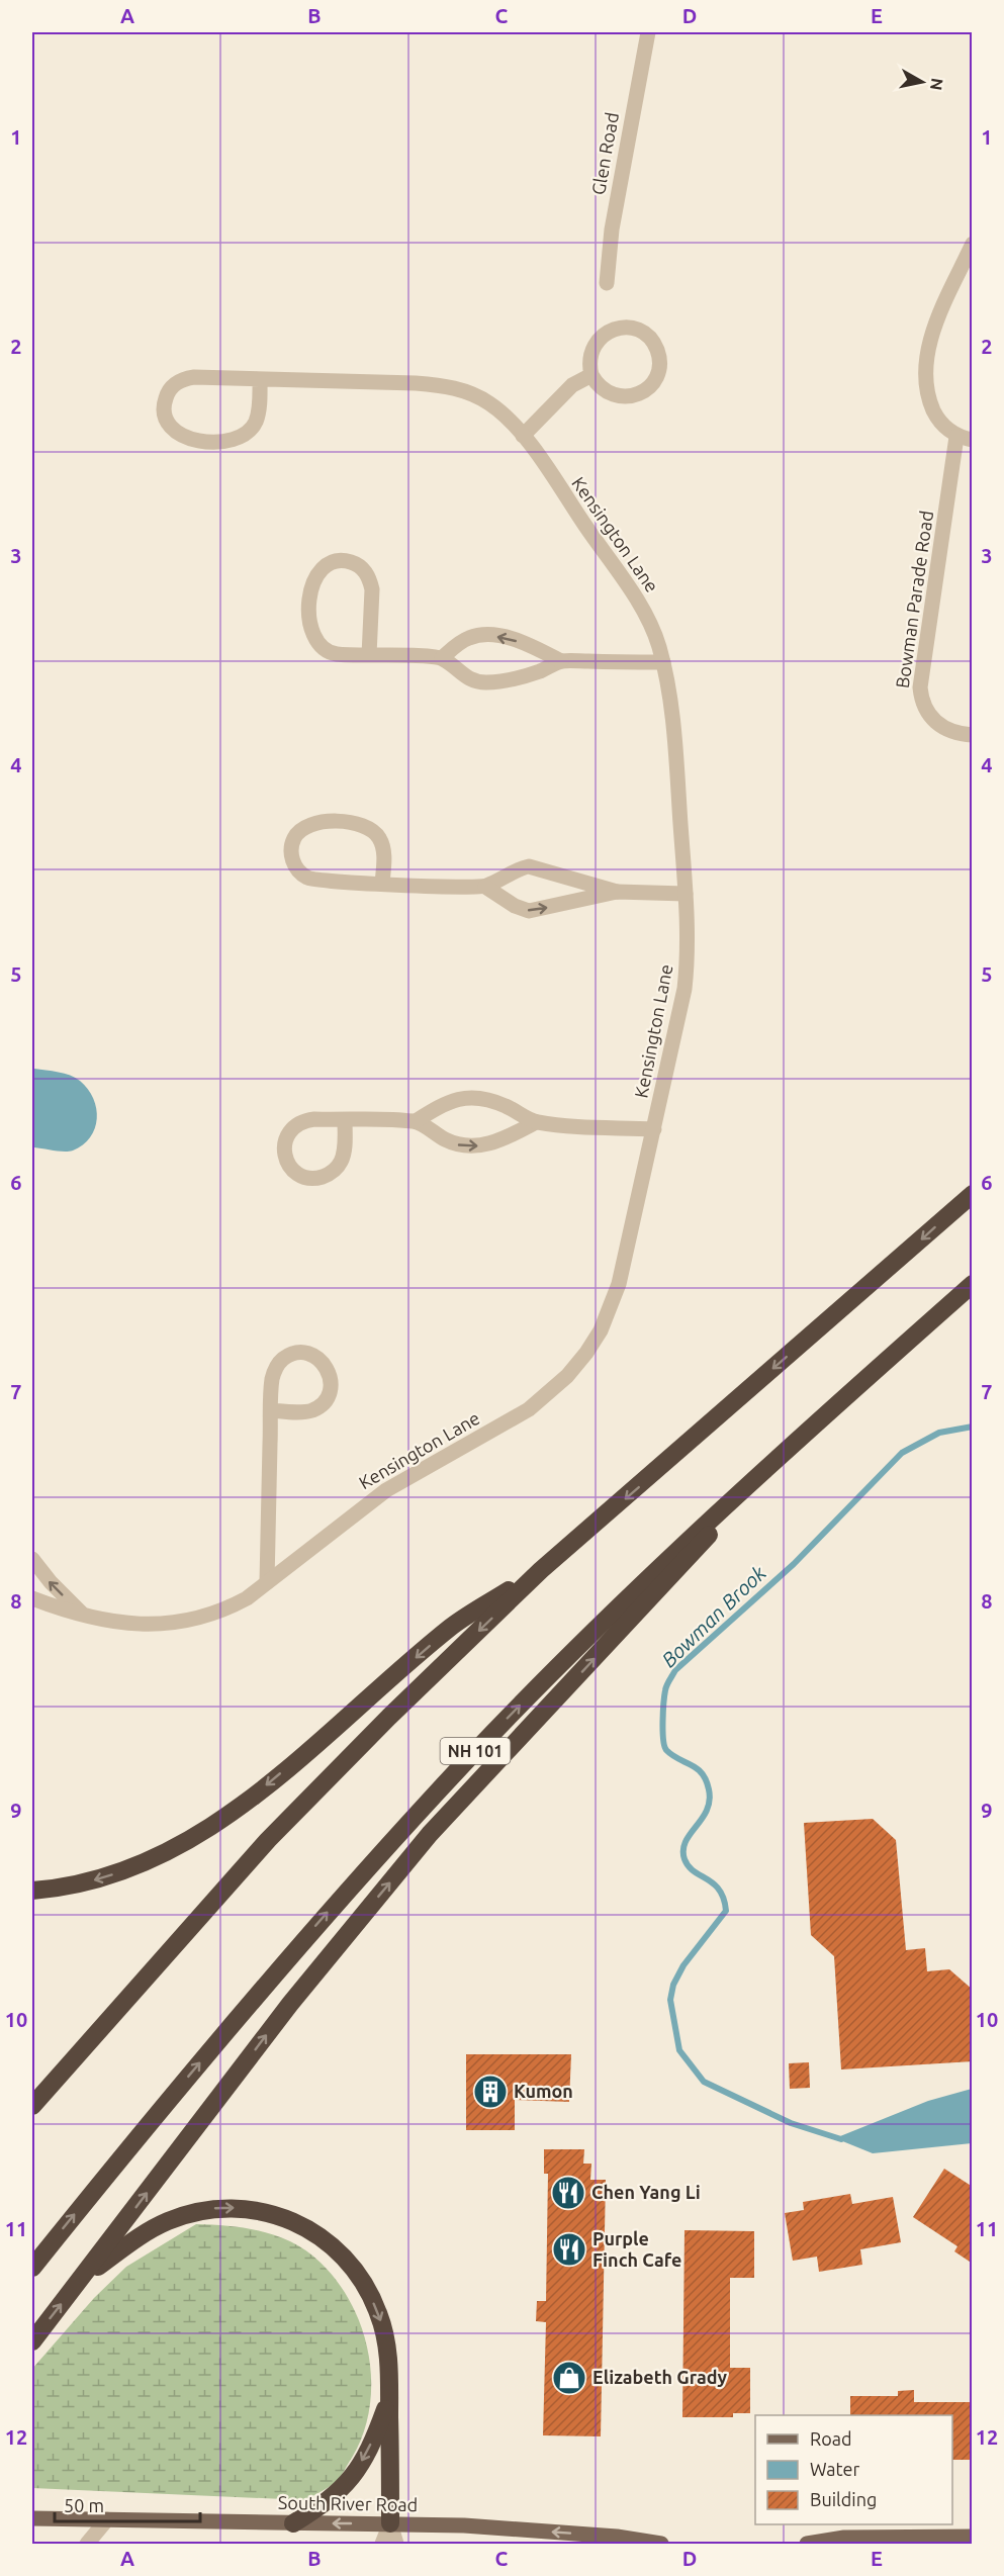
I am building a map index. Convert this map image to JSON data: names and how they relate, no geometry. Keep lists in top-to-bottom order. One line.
{"streets":{"highway":["NH 101"],"main road":["South River Road"],"street":["Glen Road","Kensington Lane","Bowman Parade Road"]},"one_way":["South River Road"],"water":["Bowman Brook"],"places":{"building":["Kumon"],"restaurant":["Chen Yang Li","Purple Finch Cafe"],"shop":["Elizabeth Grady"]},"legend":["Road","Water","Building"],"scale_bar":"50 m","north":"right","grid":{"columns":["A","B","C","D","E"],"rows":["1","2","3","4","5","6","7","8","9","10","11","12"]}}
